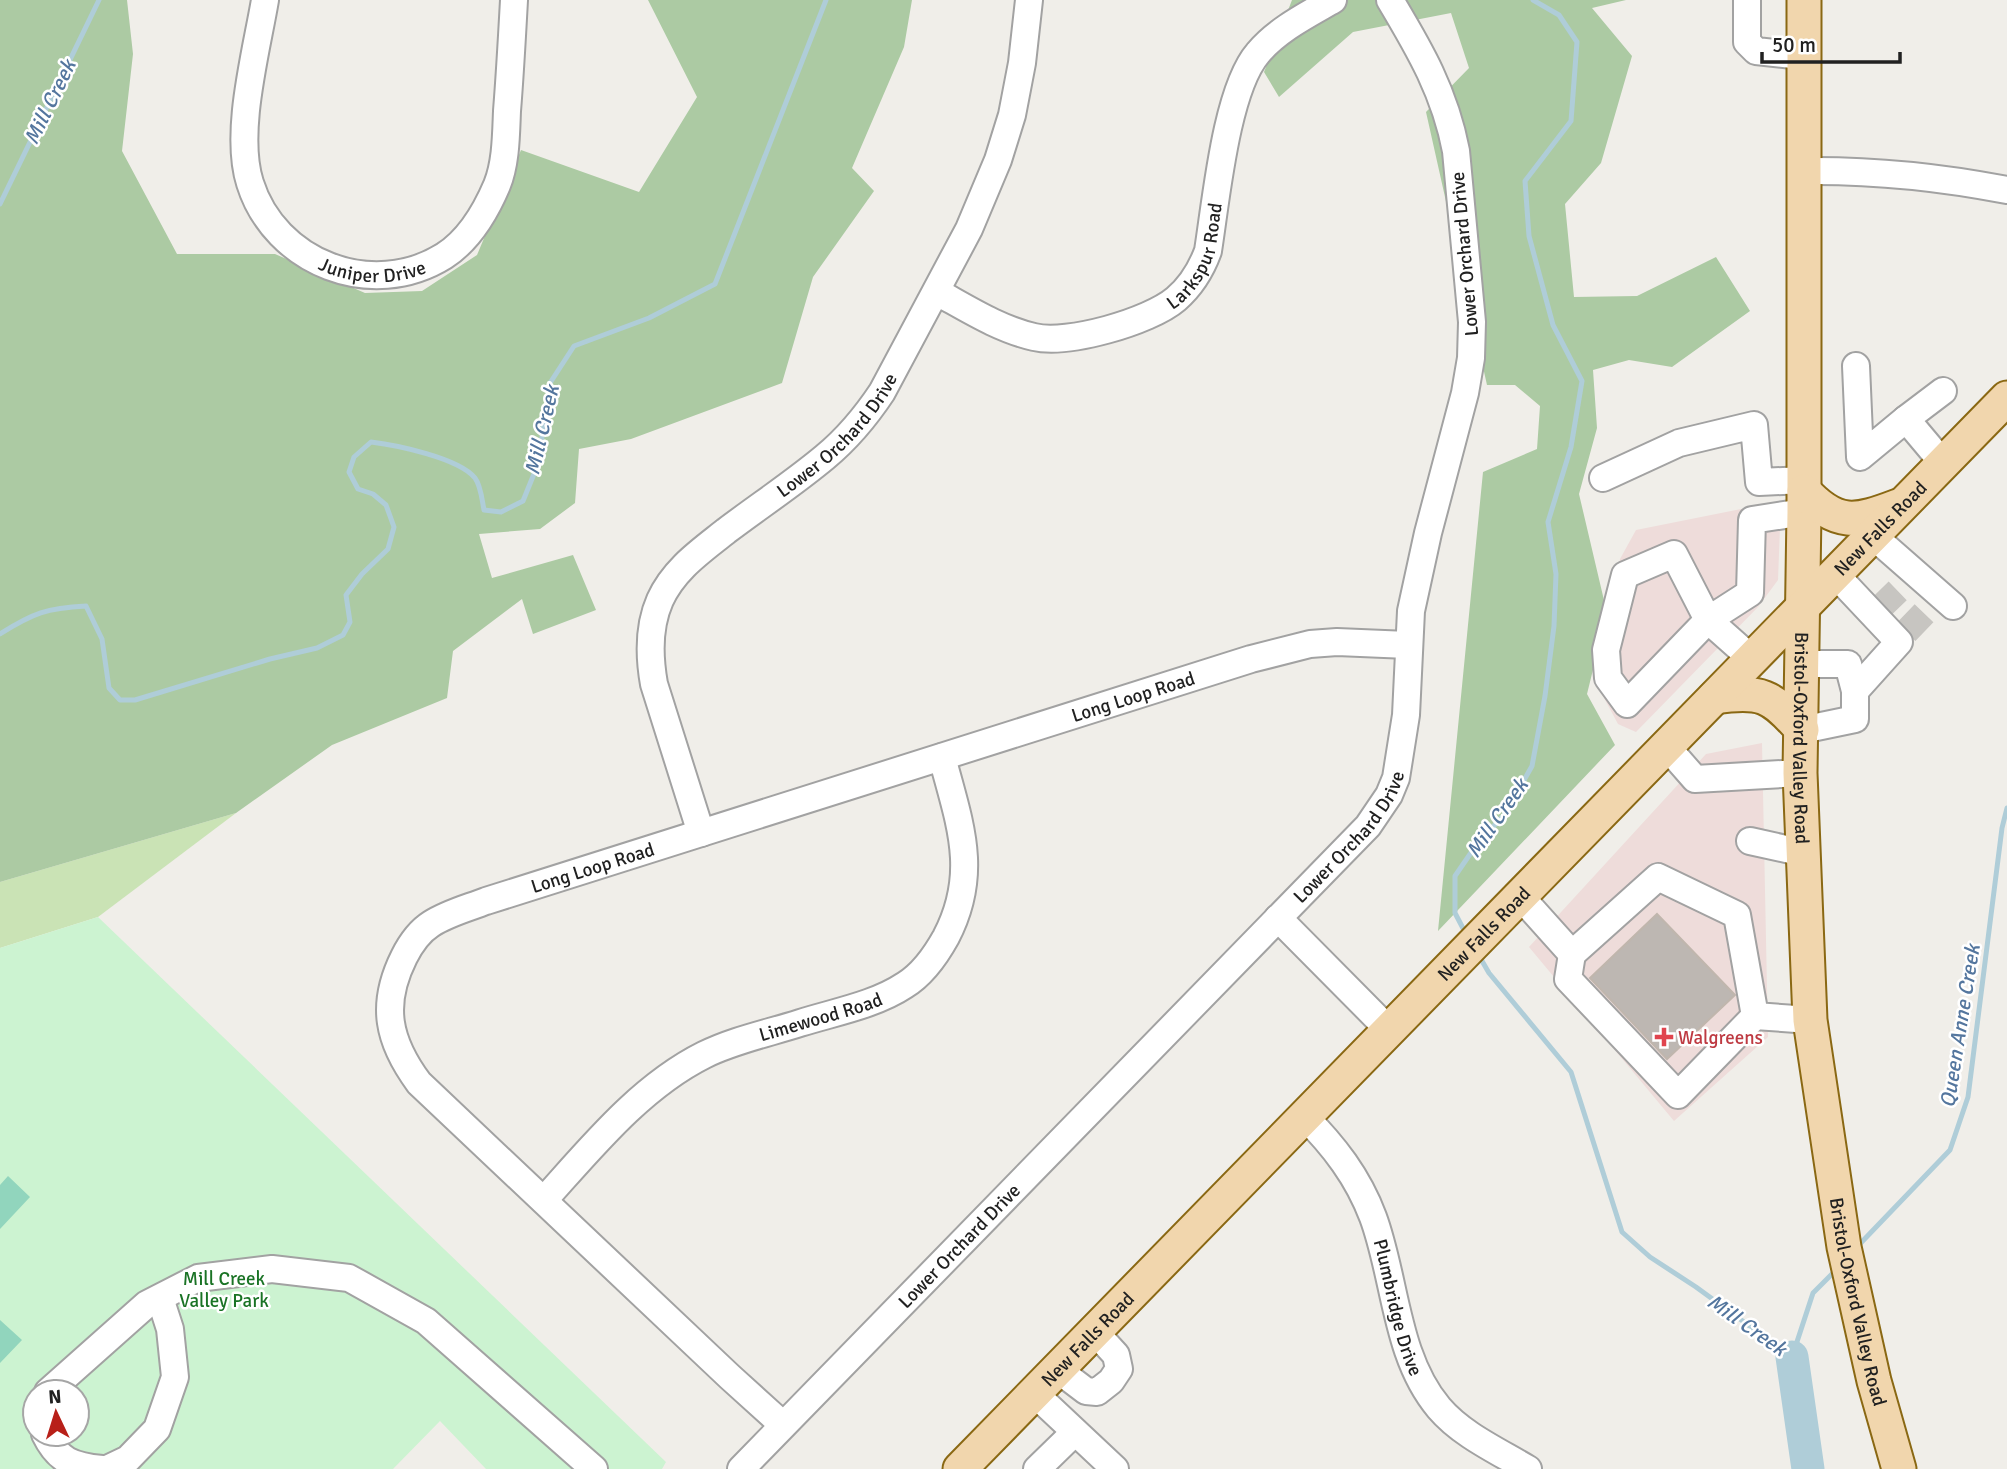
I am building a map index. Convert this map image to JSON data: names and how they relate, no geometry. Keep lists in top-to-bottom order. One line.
{"streets":{"main road":["New Falls Road","Bristol-Oxford Valley Road"],"street":["Larkspur Road","Lower Orchard Drive","Juniper Drive","Long Loop Road","Limewood Road","Plumbridge Drive"]},"crossings":[["Larkspur Road","Lower Orchard Drive"],["Lower Orchard Drive","Long Loop Road"],["New Falls Road","Bristol-Oxford Valley Road"],["New Falls Road","Plumbridge Drive"],["Long Loop Road","Limewood Road"]],"water":["Mill Creek","Queen Anne Creek"],"parks":["Mill Creek Valley Park"],"places":{"health":["Walgreens"]},"scale_bar":"50 m","north":"top"}
